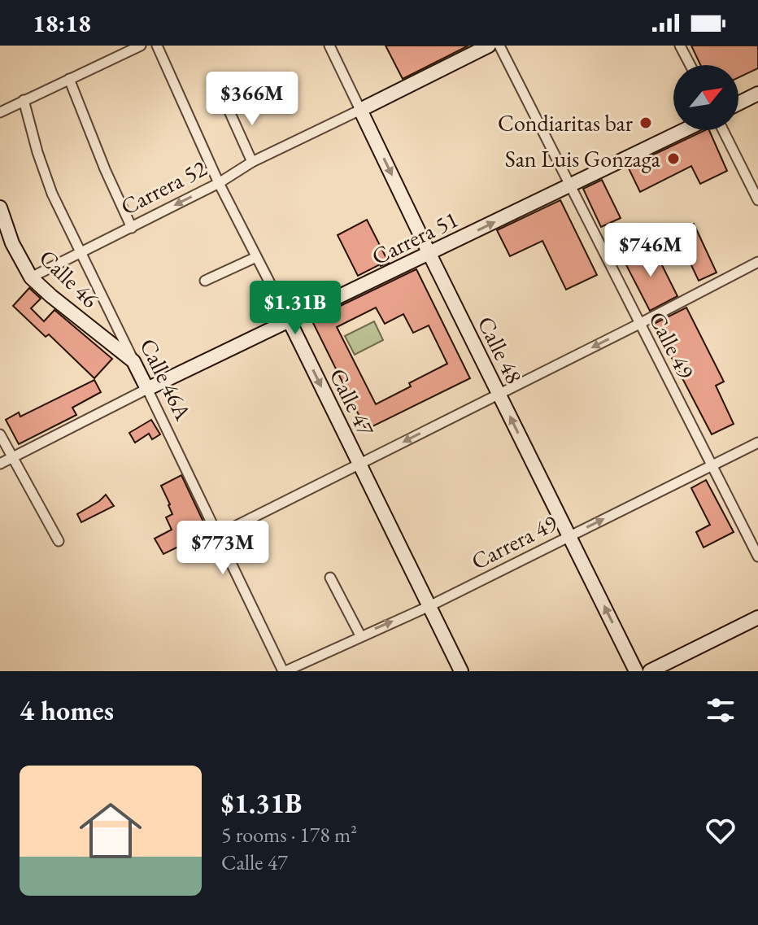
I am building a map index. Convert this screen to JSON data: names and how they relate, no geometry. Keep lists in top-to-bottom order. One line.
{"streets":{"main road":["Carrera 52","Carrera 51","Calle 46","Calle 48","Calle 46A","Calle 47"],"street":["Calle 49","Carrera 49"]},"crossings":[["Carrera 52","Calle 46"],["Carrera 52","Calle 48"],["Carrera 52","Calle 46A"],["Carrera 52","Calle 47"],["Carrera 51","Calle 49"],["Carrera 51","Calle 48"],["Carrera 51","Calle 46A"],["Carrera 51","Calle 47"],["Calle 46","Calle 46A"],["Calle 49","Carrera 49"],["Calle 48","Carrera 49"],["Calle 46A","Carrera 49"],["Calle 47","Carrera 49"]],"one_way":["Carrera 49"],"places":["Condiaritas bar","San Luis Gonzaga"],"north":"top right","page":{"status":"18:18","price":["$366M","$746M","$1.31B","$773M"],"heading":"4 homes","list":[{"name":"$1.31B","note":"5 rooms · 178 m² · Calle 47"}]}}
